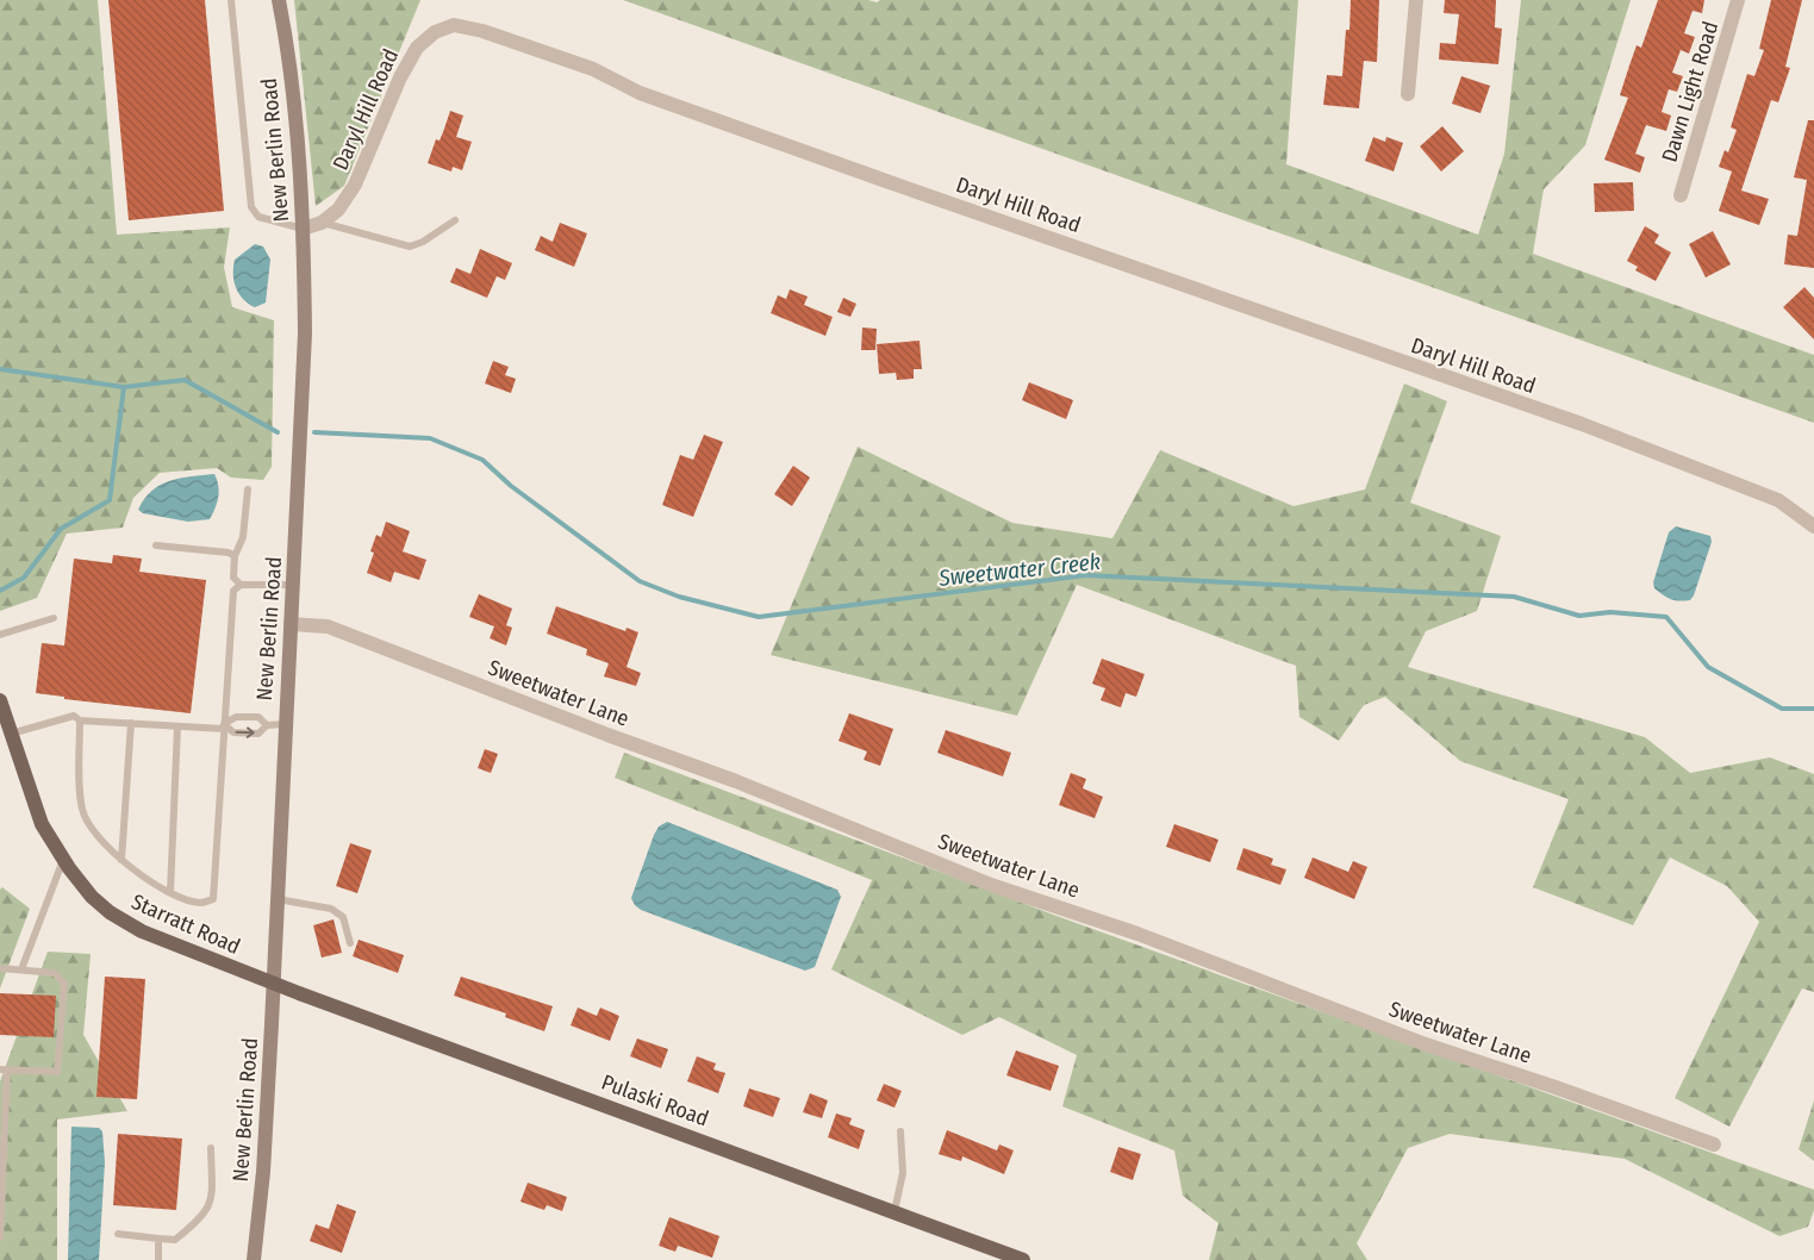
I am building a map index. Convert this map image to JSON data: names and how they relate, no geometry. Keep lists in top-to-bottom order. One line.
{"streets":{"main road":["Starratt Road","Pulaski Road"],"street":["Dawn Light Road","Daryl Hill Road","New Berlin Road","Sweetwater Lane"]},"crossings":[["Daryl Hill Road","New Berlin Road"],["New Berlin Road","Sweetwater Lane"],["New Berlin Road","Starratt Road"],["New Berlin Road","Pulaski Road"],["Starratt Road","Pulaski Road"]],"water":["Sweetwater Creek"]}
